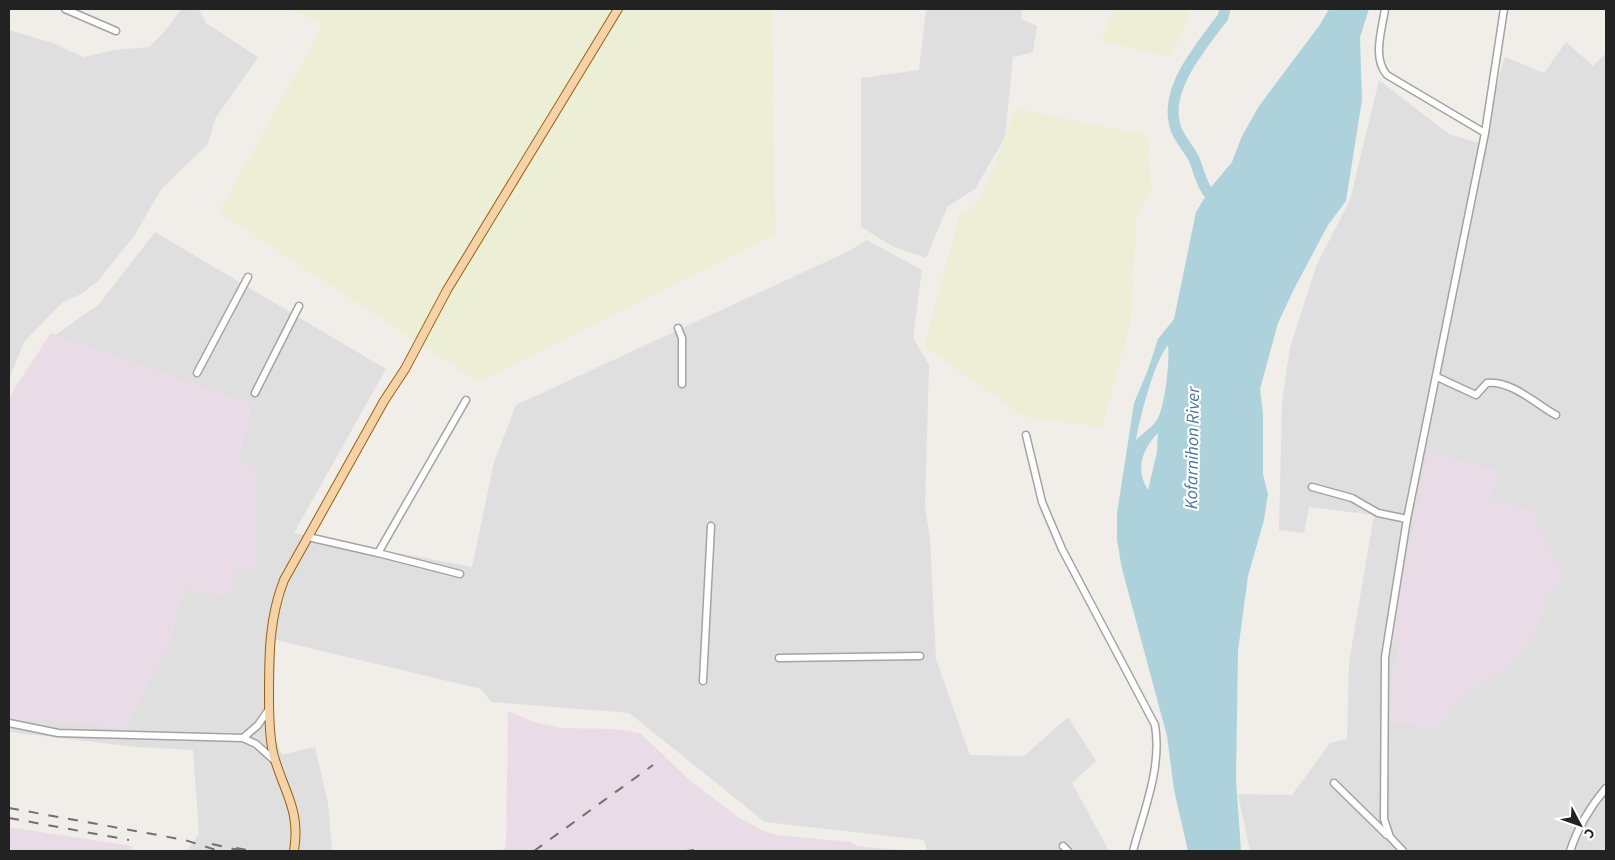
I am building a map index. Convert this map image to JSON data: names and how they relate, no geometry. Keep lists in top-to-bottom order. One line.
{"water":["Kofarnihon River"],"north":"bottom right"}
